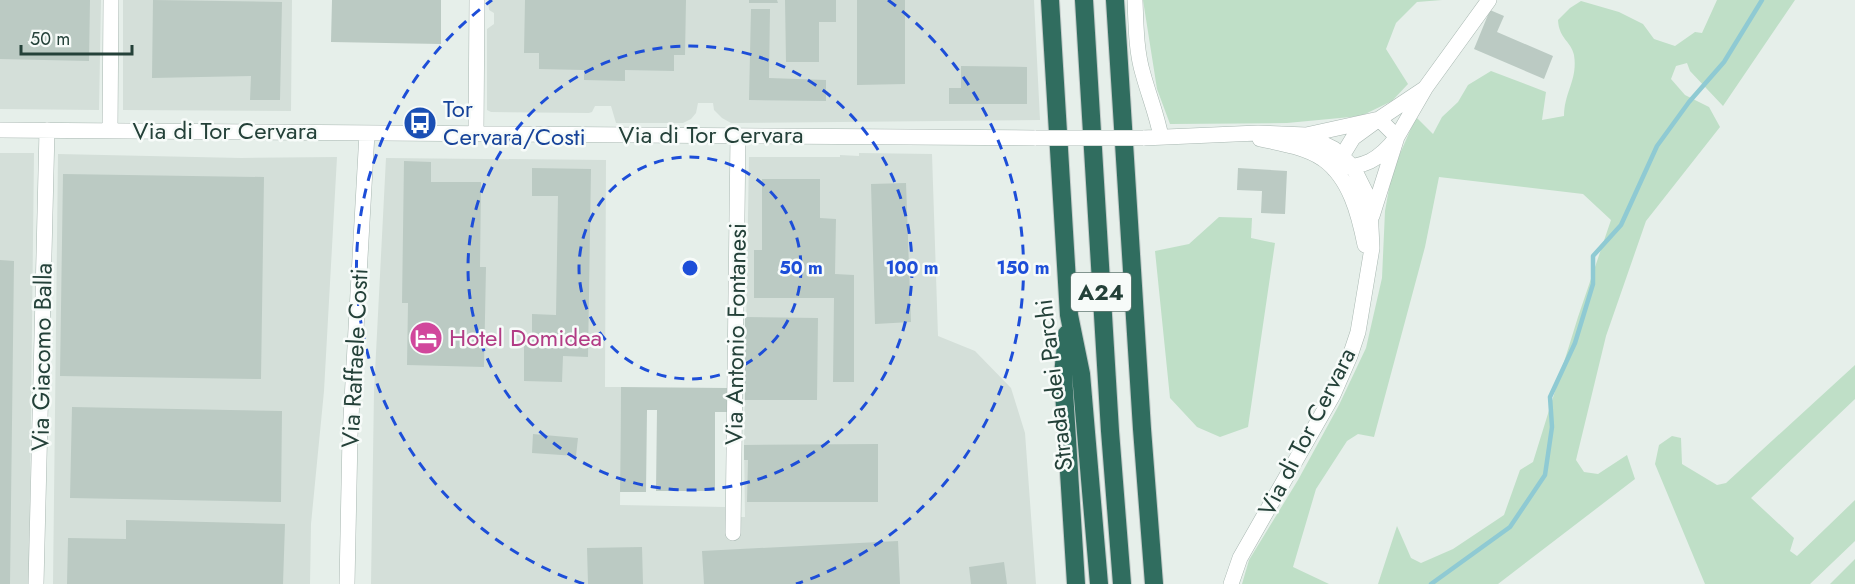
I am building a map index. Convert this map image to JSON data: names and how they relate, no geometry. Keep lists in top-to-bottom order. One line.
{"streets":{"highway":["A24","Strada dei Parchi"],"street":["Via di Tor Cervara","Via Antonio Fontanesi","Via Giacomo Balla","Via Raffaele Costi"]},"crossings":[["Via di Tor Cervara","Via Antonio Fontanesi"],["Via di Tor Cervara","Via Giacomo Balla"],["Via di Tor Cervara","Via Raffaele Costi"]],"places":{"bus stop":["Tor Cervara/Costi"],"hotel":["Hotel Domidea"]},"scale_bar":"50 m","rings":["50 m","100 m","150 m"]}
